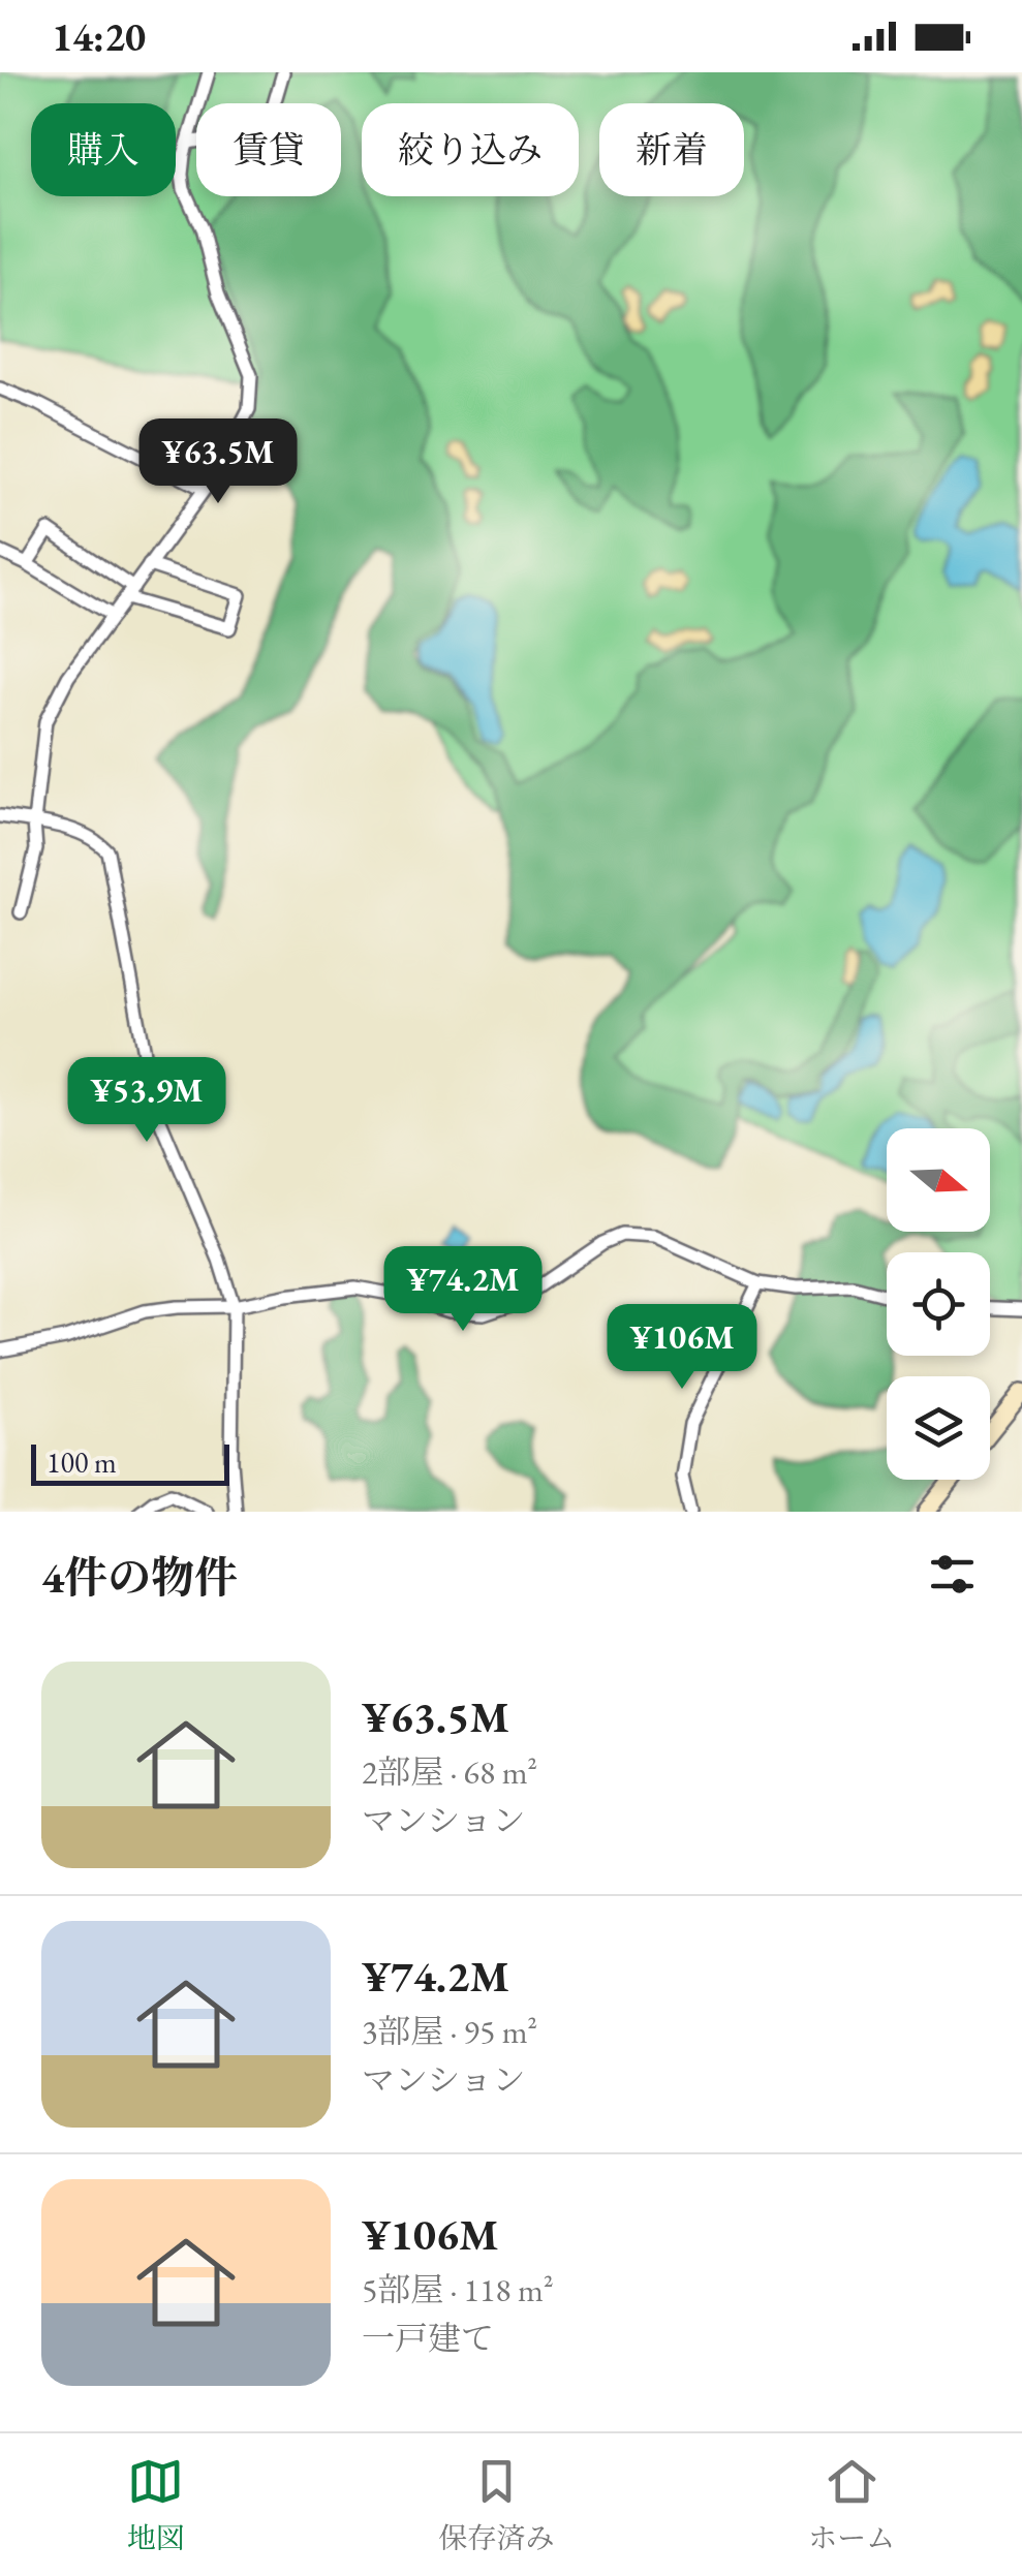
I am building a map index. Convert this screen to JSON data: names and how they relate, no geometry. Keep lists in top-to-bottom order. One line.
{"scale_bar":"100 m","north":"right","page":{"status":"14:20","chip":["購入","賃貸","絞り込み","新着"],"price":["¥63.5M","¥53.9M","¥74.2M","¥106M"],"scale":"100 m","heading":"4件の物件","list":[{"name":"¥63.5M","note":"2部屋 · 68 m² · マンション"},{"name":"¥74.2M","note":"3部屋 · 95 m² · マンション"},{"name":"¥106M","note":"5部屋 · 118 m² · 一戸建て"}],"tabs":["地図","保存済み","ホーム"]}}
